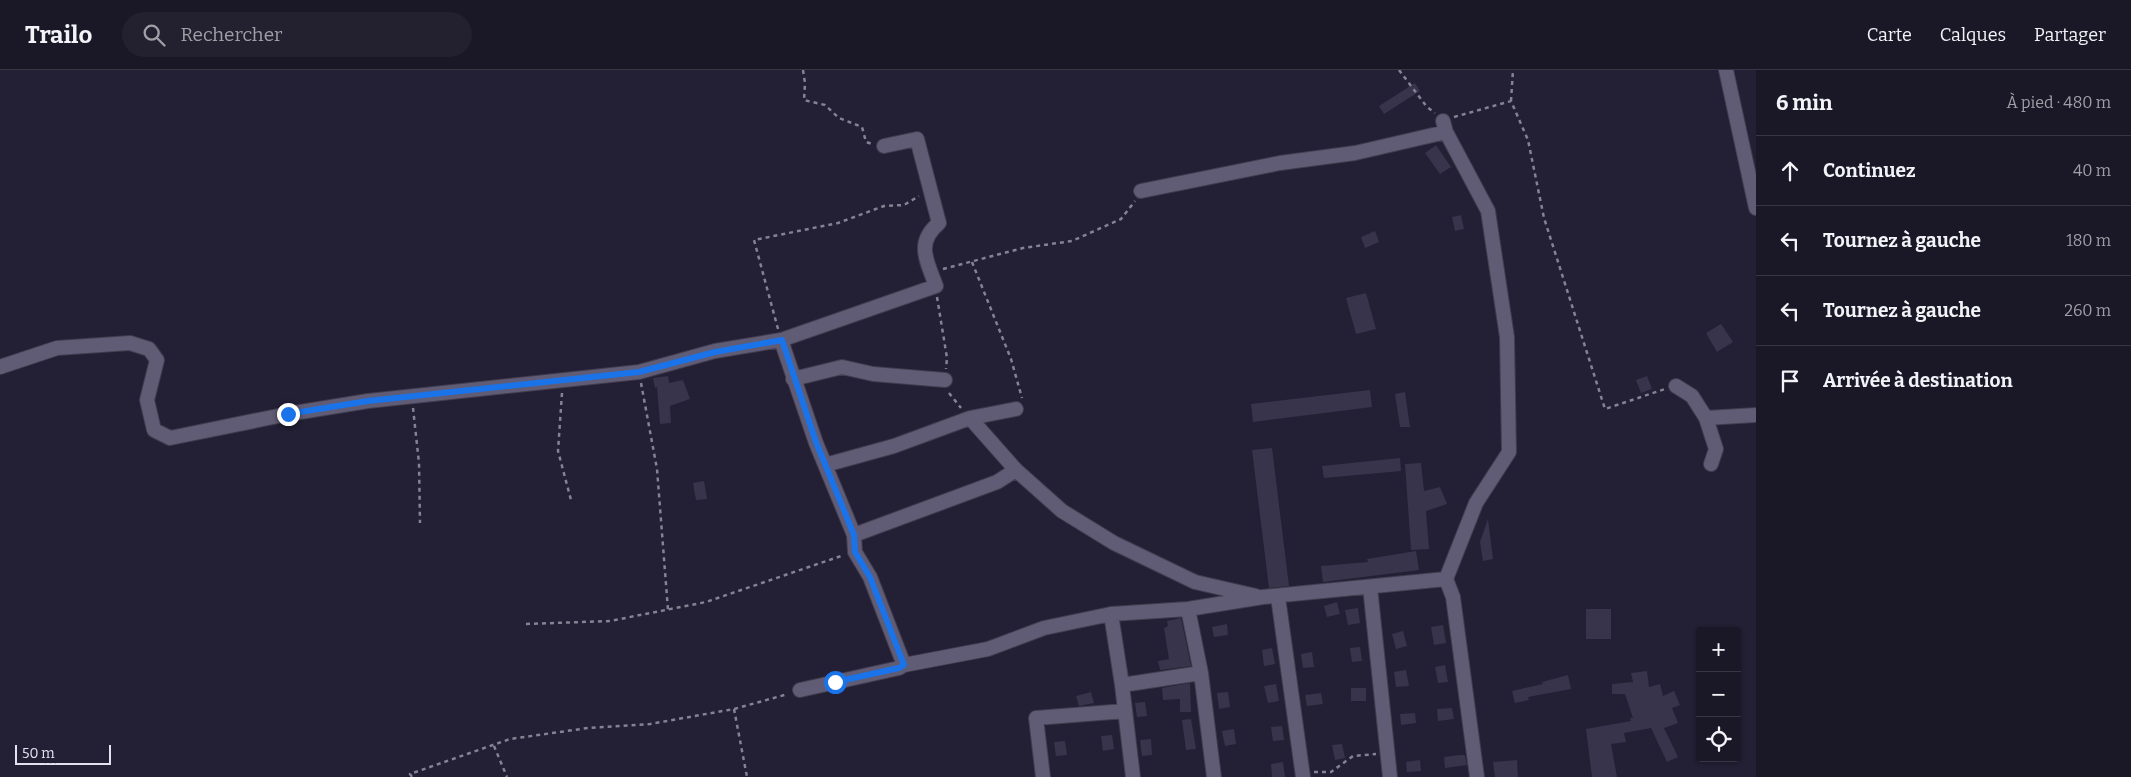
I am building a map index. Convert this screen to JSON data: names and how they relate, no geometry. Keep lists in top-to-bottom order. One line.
{"scale_bar":"50 m","page":{"header":"Trailo","search":"Rechercher","nav":["Carte","Calques","Partager"],"heading":["6 min","À pied · 480 m"],"list":[["Continuez","40 m"],["Tournez à gauche","180 m"],["Tournez à gauche","260 m"],"Arrivée à destination"],"map_buttons":["+","−"],"scale":"50 m"}}
